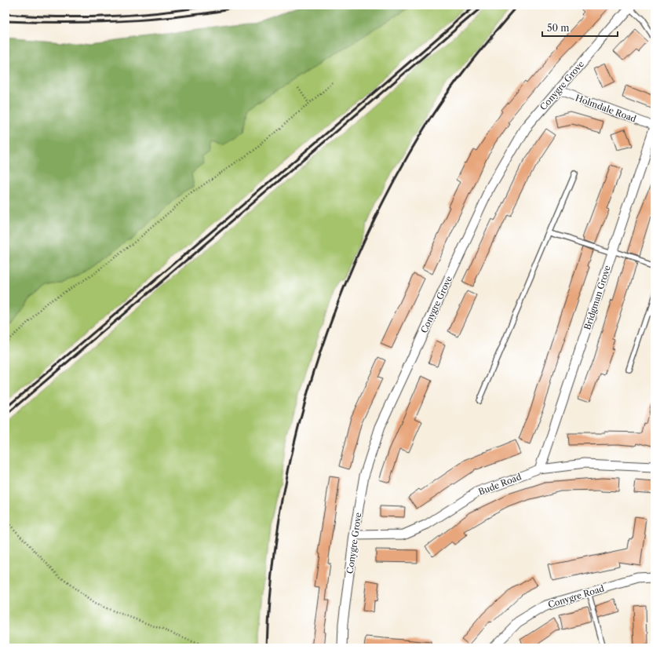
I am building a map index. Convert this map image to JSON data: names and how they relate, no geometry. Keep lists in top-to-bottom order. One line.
{"streets":{"street":["Conygre Grove","Holmdale Road","Bridgman Grove","Bude Road","Conygre Road"]},"crossings":[["Conygre Grove","Holmdale Road"],["Conygre Grove","Bude Road"],["Holmdale Road","Bridgman Grove"],["Bridgman Grove","Bude Road"]],"scale_bar":"50 m"}
